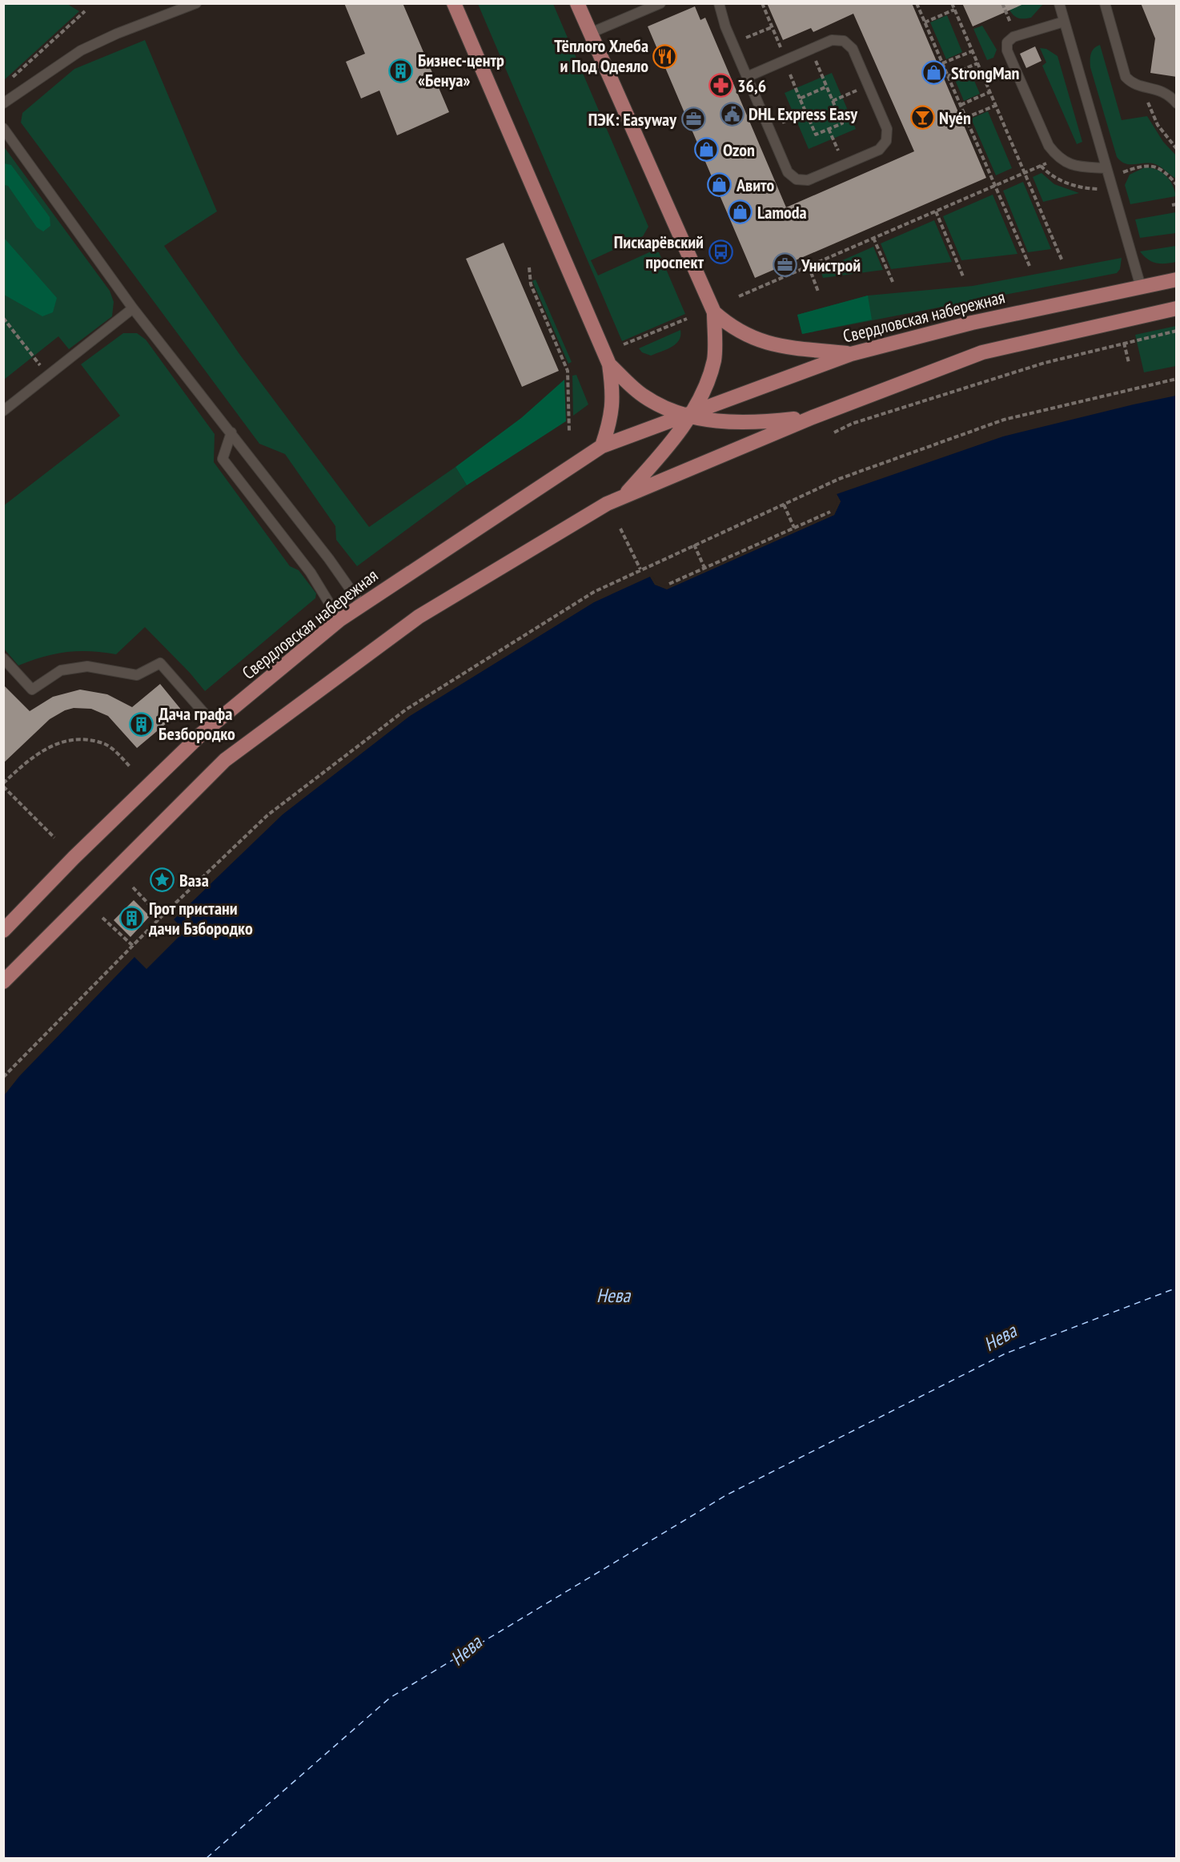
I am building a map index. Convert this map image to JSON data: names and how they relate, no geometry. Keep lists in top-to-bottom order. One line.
{"streets":{"main road":["Свердловская набережная"]},"water":["Нева"],"places":{"restaurant":["Тёплого Хлеба и Под Одеяло"],"building":["Бизнес-центр «Бенуа»","Дача графа Безбородко","Грот пристани дачи Бзбородко"],"shop":["StrongMan","Ozon","Авито","Lamoda"],"pharmacy":["36,6"],"public building":["DHL Express Easy"],"bar":["Nyén"],"office":["ПЭК: Easyway","Унистрой"],"bus stop":["Пискарёвский проспект"],"place":["Ваза"]}}
